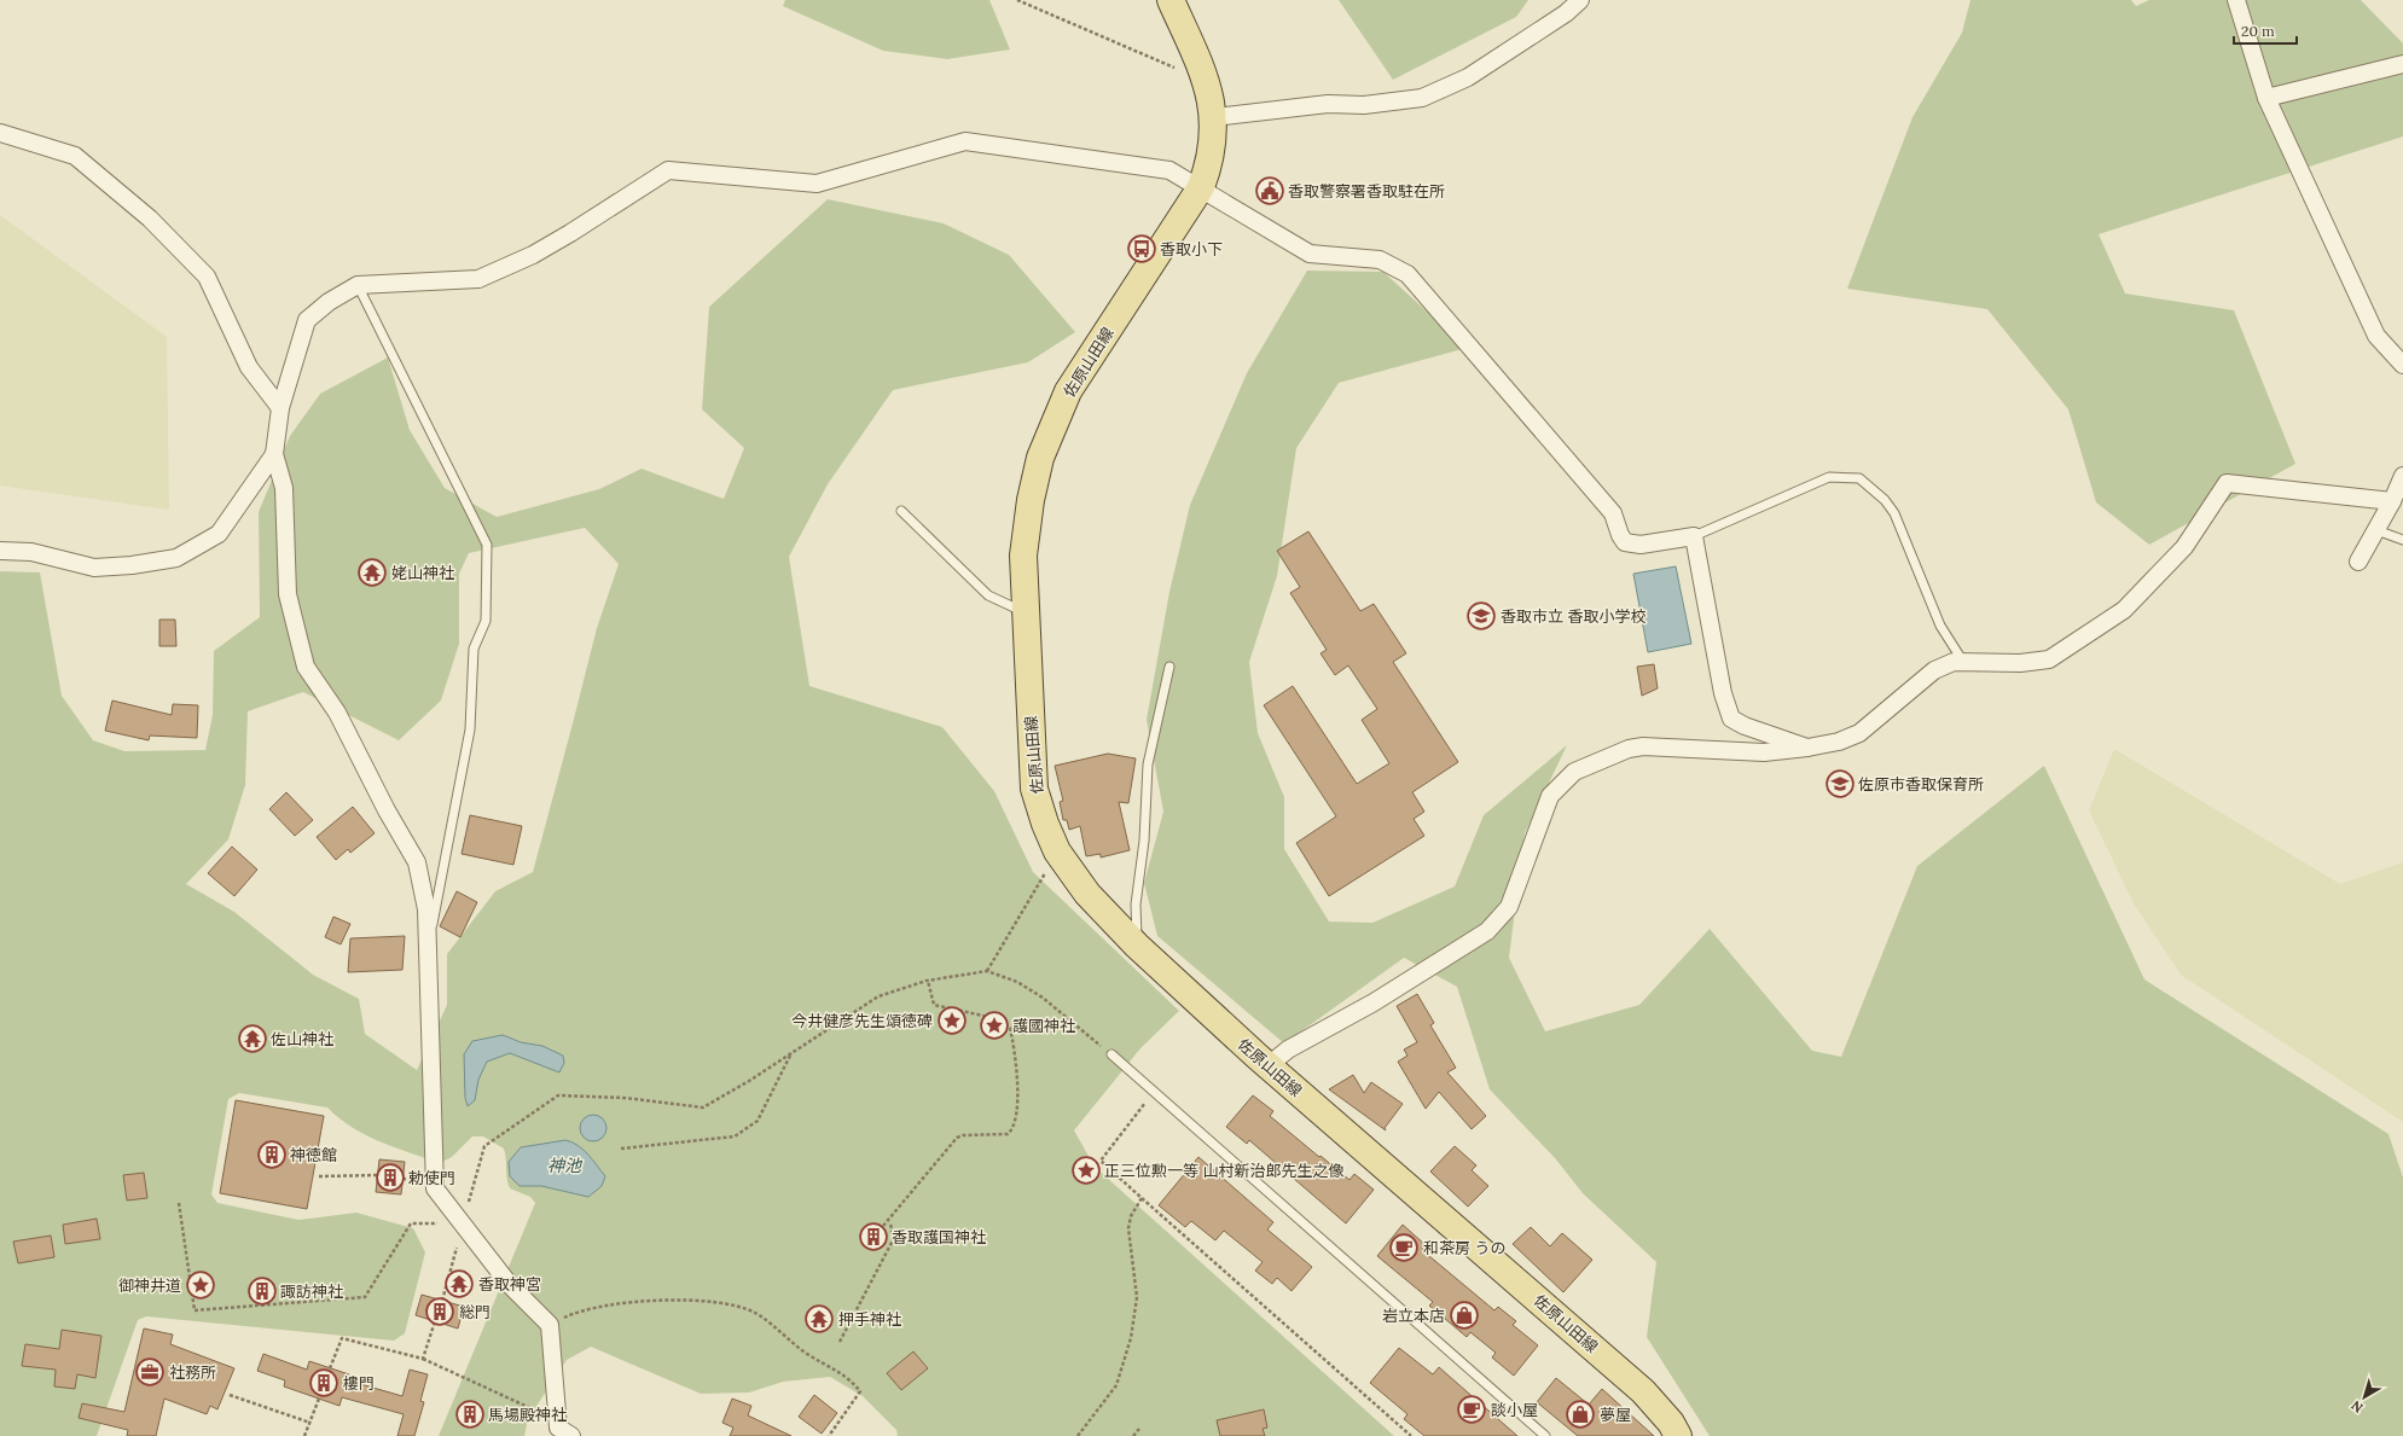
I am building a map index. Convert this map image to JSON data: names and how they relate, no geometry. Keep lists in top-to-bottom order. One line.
{"streets":{"main road":["佐原山田線"]},"water":["神池"],"places":{"public building":["香取警察署香取駐在所"],"bus stop":["香取小下"],"temple":["姥山神社","佐山神社","香取神宮","押手神社"],"school or university":["香取市立 香取小学校","佐原市香取保育所"],"place":["今井健彦先生頌徳碑","護國神社","正三位勲一等 山村新治郎先生之像","御神井道"],"building":["神徳館","勅使門","香取護国神社","諏訪神社","総門","樓門","馬場殿神社"],"cafe":["和茶房 うの","談小屋"],"shop":["岩立本店","夢屋"],"office":["社務所"]},"scale_bar":"20 m","north":"bottom left"}
